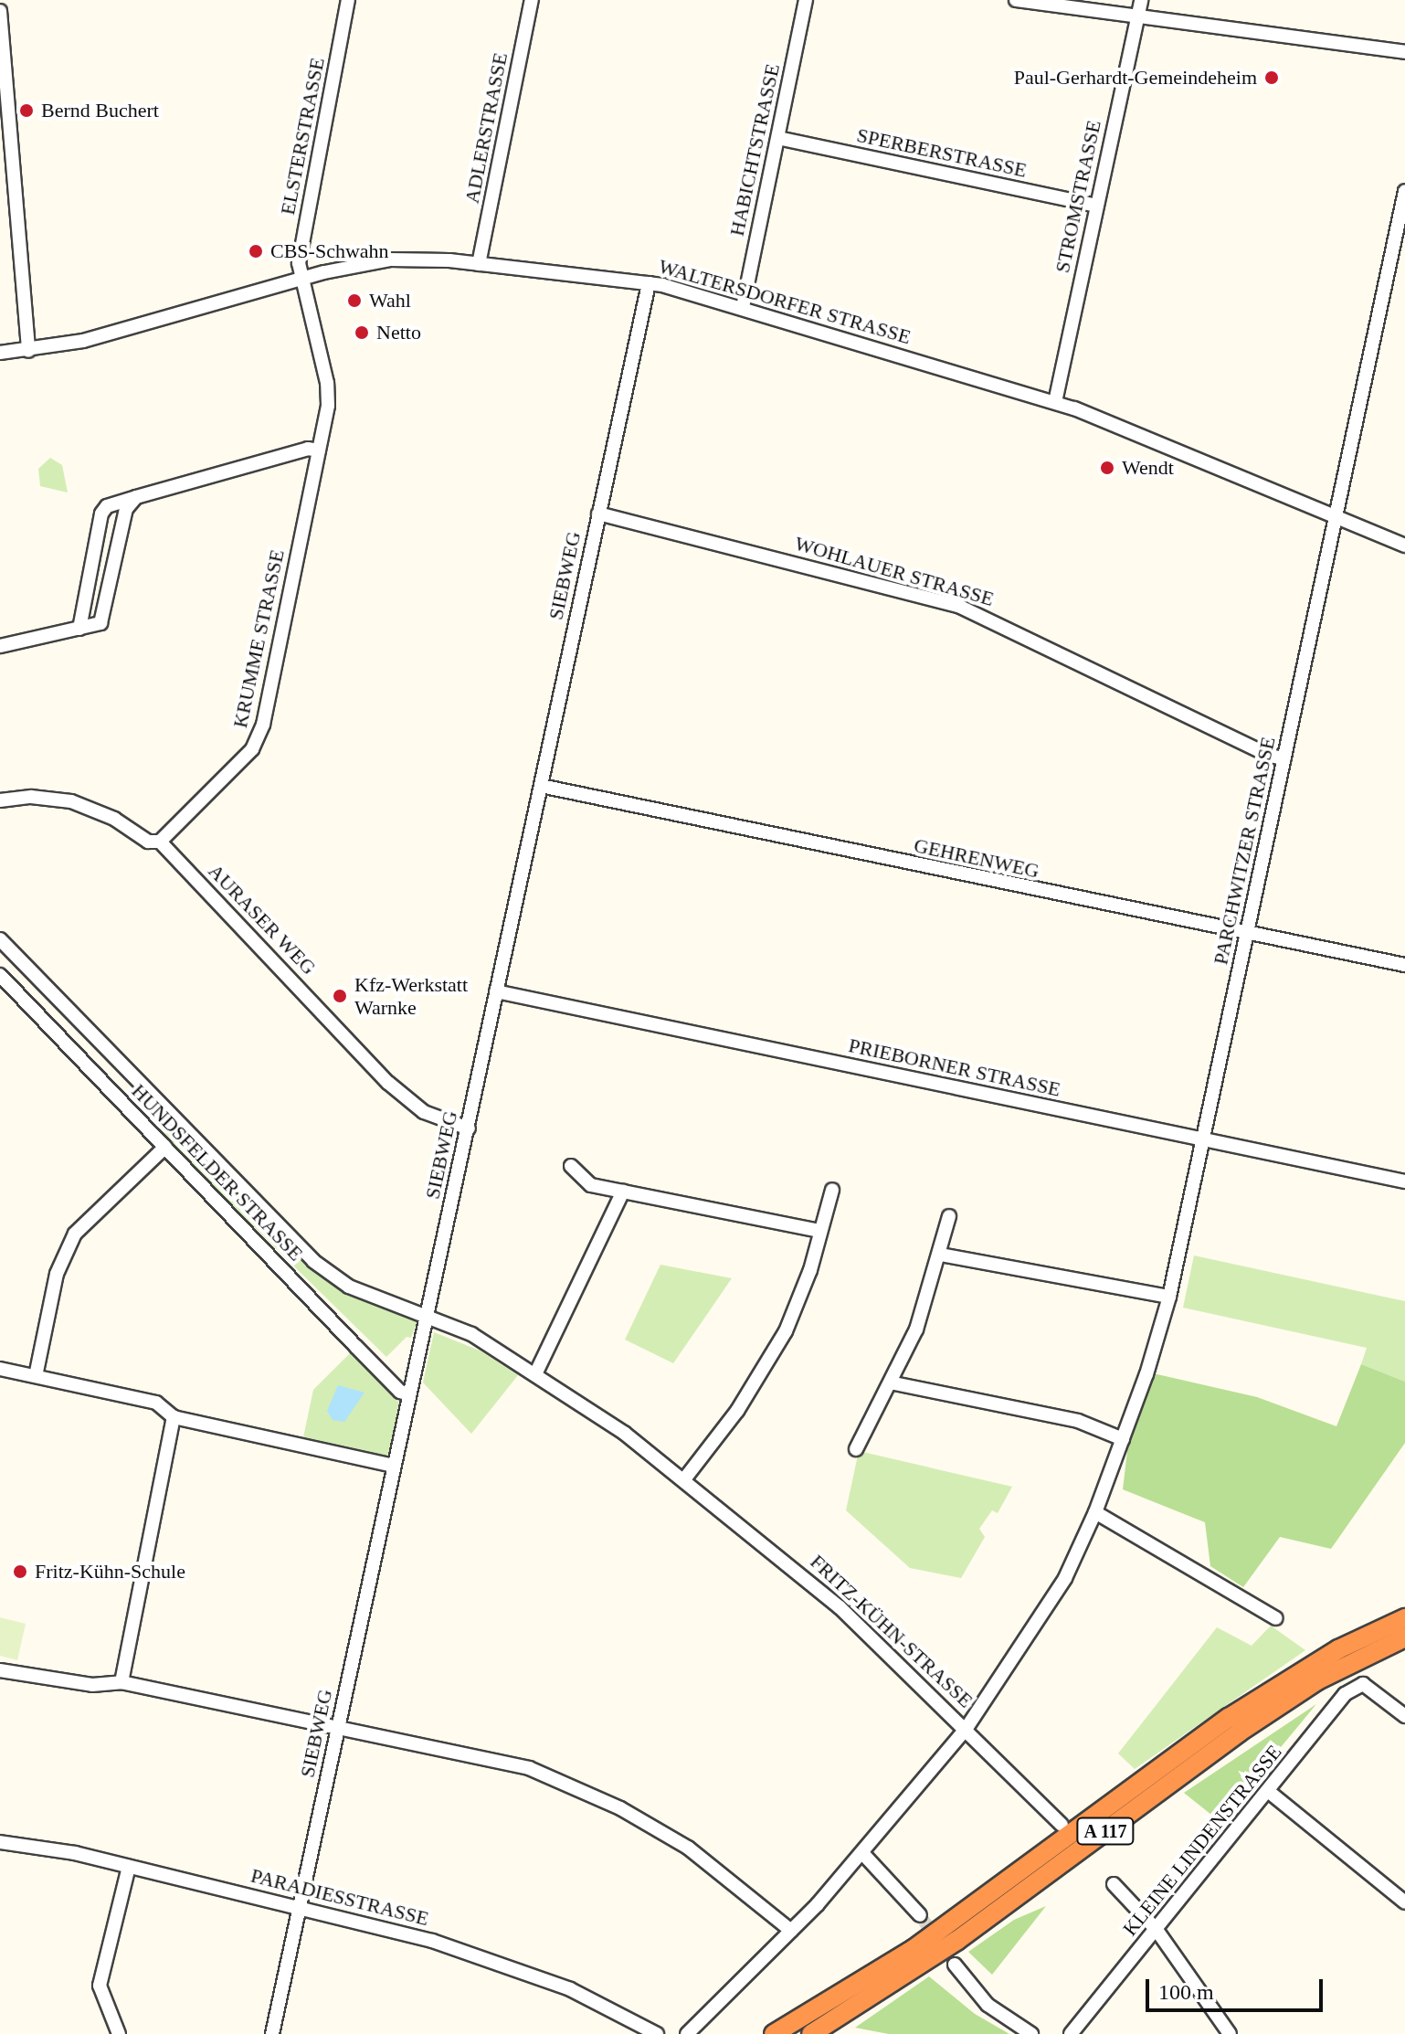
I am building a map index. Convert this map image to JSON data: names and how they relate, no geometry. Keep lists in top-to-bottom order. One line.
{"streets":{"highway":["A 117"],"street":["ADLERSTRASSE","ELSTERSTRASSE","HABICHTSTRASSE","SPERBERSTRASSE","STROMSTRASSE","WALTERSDORFER STRASSE","WOHLAUER STRASSE","SIEBWEG","KRUMME STRASSE","PARCHWITZER STRASSE","GEHRENWEG","AURASER WEG","PRIEBORNER STRASSE","HUNDSFELDER STRASSE","FRITZ-KÜHN-STRASSE","KLEINE LINDENSTRASSE","PARADIESSTRASSE"]},"crossings":[["ADLERSTRASSE","WALTERSDORFER STRASSE"],["ELSTERSTRASSE","WALTERSDORFER STRASSE"],["ELSTERSTRASSE","KRUMME STRASSE"],["HABICHTSTRASSE","SPERBERSTRASSE"],["HABICHTSTRASSE","WALTERSDORFER STRASSE"],["SPERBERSTRASSE","STROMSTRASSE"],["STROMSTRASSE","WALTERSDORFER STRASSE"],["WALTERSDORFER STRASSE","SIEBWEG"],["WALTERSDORFER STRASSE","KRUMME STRASSE"],["WALTERSDORFER STRASSE","PARCHWITZER STRASSE"],["WOHLAUER STRASSE","SIEBWEG"],["WOHLAUER STRASSE","PARCHWITZER STRASSE"],["SIEBWEG","GEHRENWEG"],["SIEBWEG","AURASER WEG"],["SIEBWEG","PRIEBORNER STRASSE"],["SIEBWEG","HUNDSFELDER STRASSE"],["SIEBWEG","FRITZ-KÜHN-STRASSE"],["SIEBWEG","PARADIESSTRASSE"],["KRUMME STRASSE","AURASER WEG"],["PARCHWITZER STRASSE","GEHRENWEG"],["PARCHWITZER STRASSE","PRIEBORNER STRASSE"],["PARCHWITZER STRASSE","FRITZ-KÜHN-STRASSE"],["HUNDSFELDER STRASSE","FRITZ-KÜHN-STRASSE"]],"places":["Paul-Gerhardt-Gemeindeheim","Bernd Buchert","CBS-Schwahn","Wahl","Netto","Wendt","Kfz-Werkstatt Warnke","Fritz-Kühn-Schule"],"scale_bar":"100 m"}
